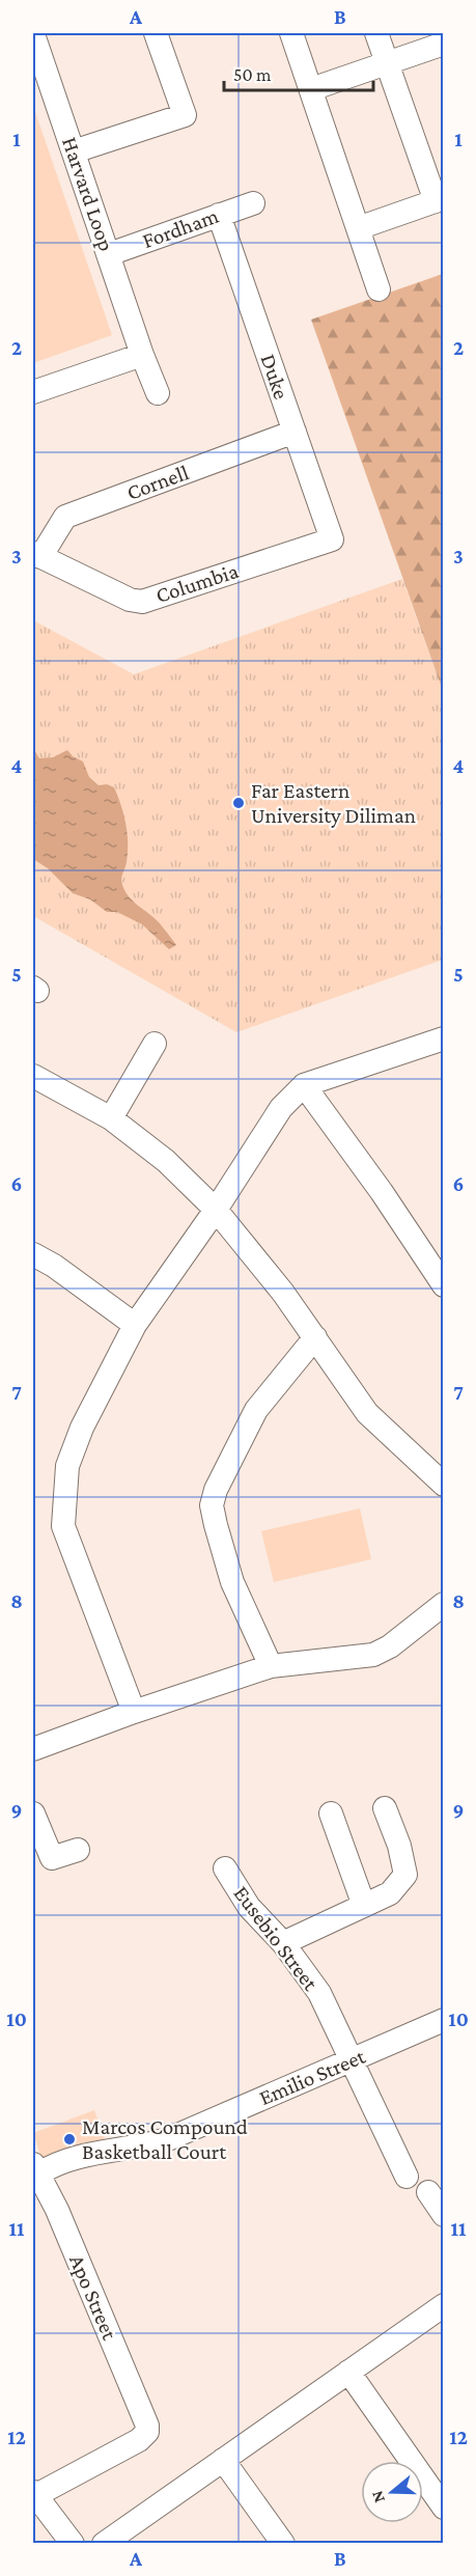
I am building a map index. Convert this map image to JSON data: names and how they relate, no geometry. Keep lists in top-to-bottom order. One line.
{"streets":{"street":["Harvard Loop","Fordham","Duke","Cornell","Columbia","Eusebio Street","Emilio Street","Apo Street"]},"crossings":[["Harvard Loop","Fordham"],["Fordham","Duke"],["Duke","Cornell"],["Duke","Columbia"],["Cornell","Columbia"],["Eusebio Street","Emilio Street"],["Emilio Street","Apo Street"]],"places":["Far Eastern University Diliman","Marcos Compound Basketball Court"],"scale_bar":"50 m","north":"left","grid":{"columns":["A","B"],"rows":["1","2","3","4","5","6","7","8","9","10","11","12"]}}
